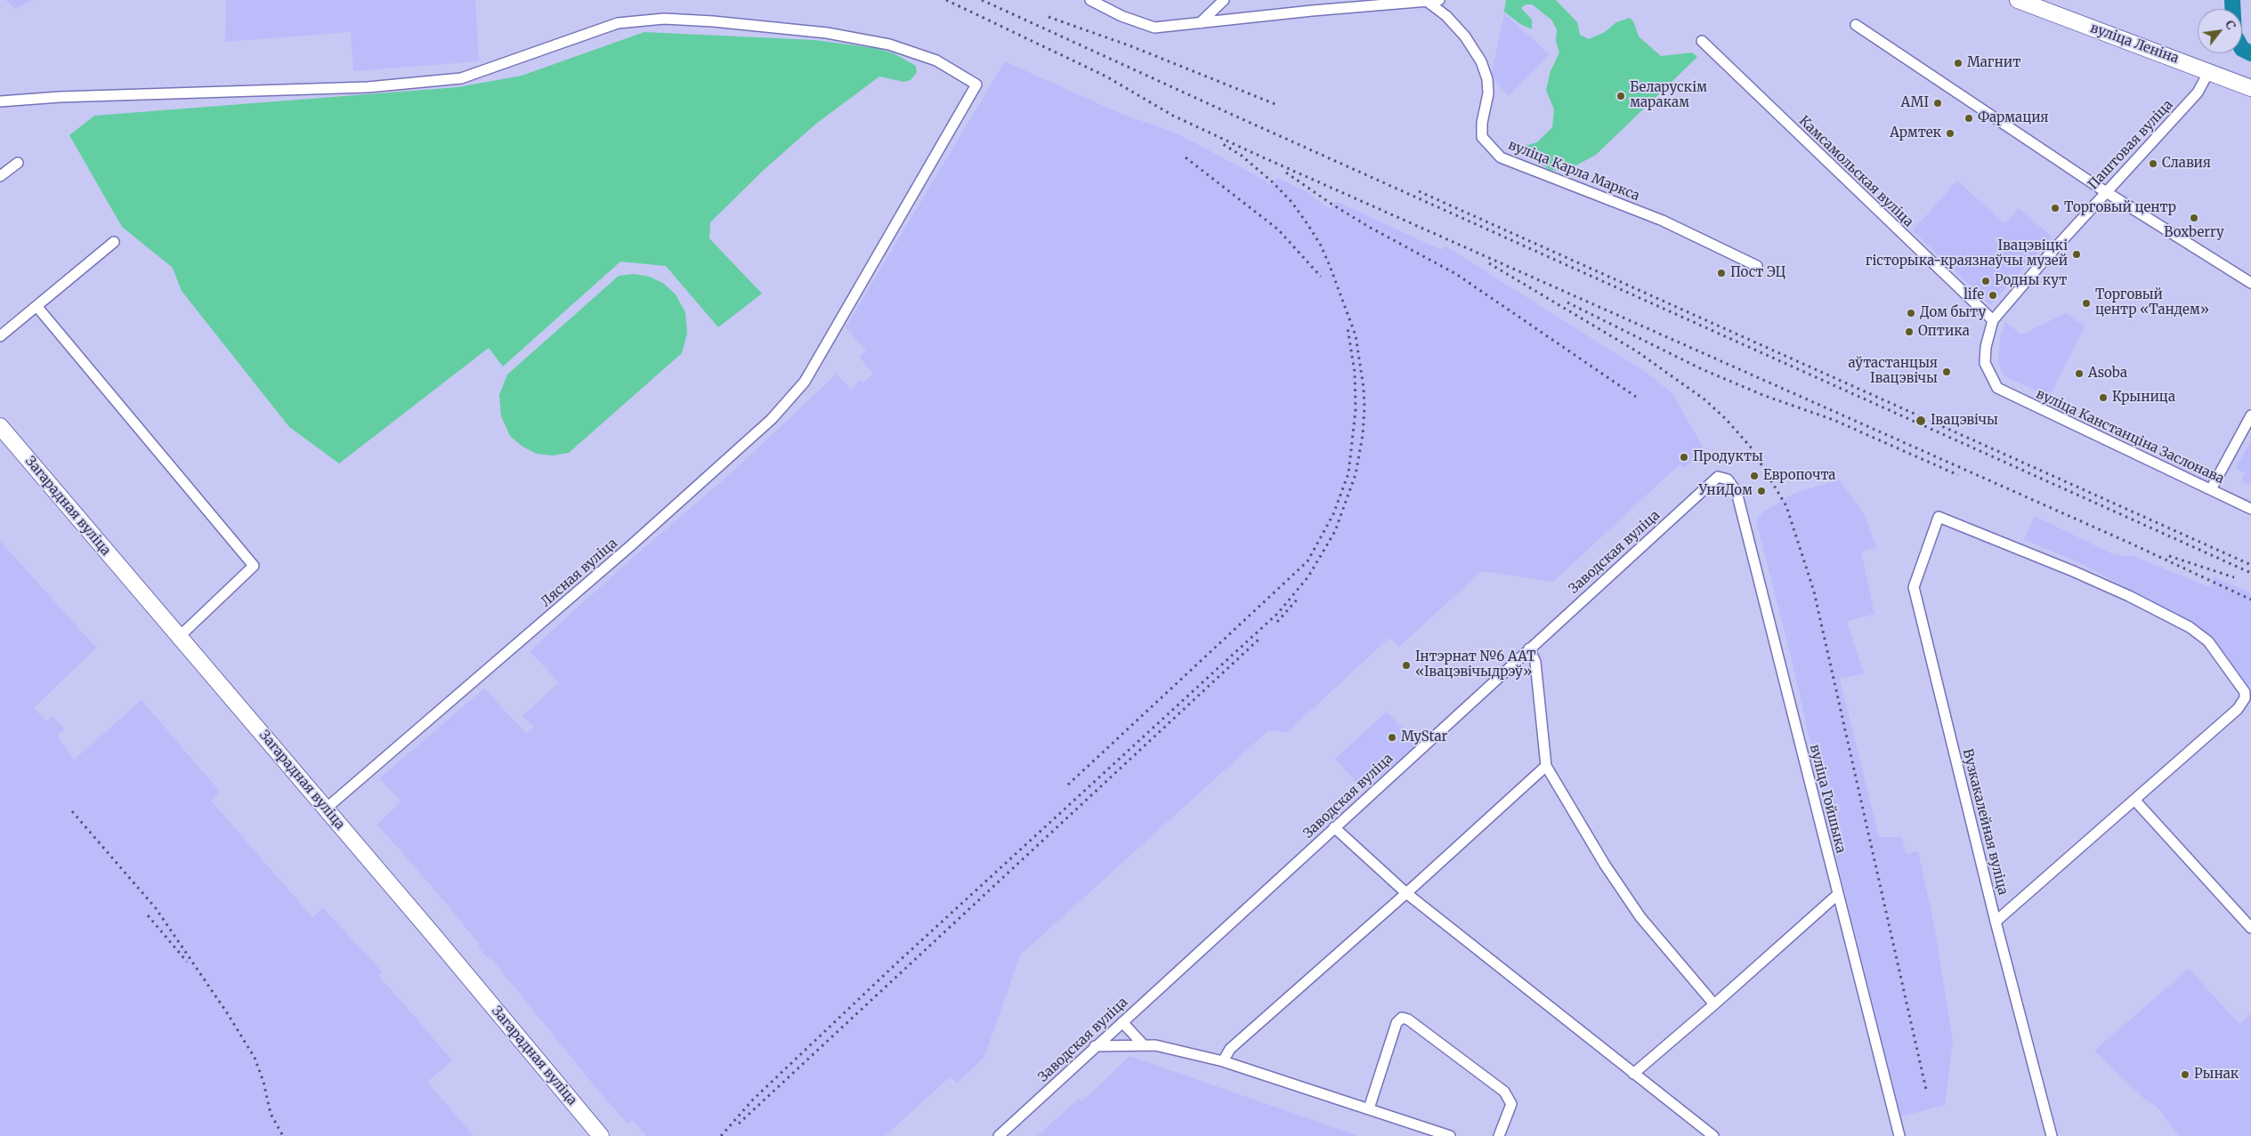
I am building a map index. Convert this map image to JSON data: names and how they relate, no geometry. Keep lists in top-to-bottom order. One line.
{"streets":{"main road":["вуліца Леніна","Загарадная вуліца"],"street":["Паштовая вуліца","вуліца Карла Маркса","Камсамольская вуліца","вуліца Канстанціна Заслонава","Заводская вуліца","Лясная вуліца","вуліца Гойшыка","Вузкакалейная вуліца"]},"crossings":[["вуліца Леніна","Паштовая вуліца"],["Паштовая вуліца","Камсамольская вуліца"],["Паштовая вуліца","вуліца Канстанціна Заслонава"],["Загарадная вуліца","Лясная вуліца"],["Заводская вуліца","вуліца Гойшыка"]],"places":["Магнит","Беларускім маракам","AMI","Фармация","Армтек","Славия","Торговый центр","Boxberry","Івацэвіцкі гісторыка-краязнаўчы музей","Пост ЭЦ","Родны кут","life","Торговый центр «Тандем»","Дом быту","Оптика","аўтастанцыя Івацэвічы","Asoba","Крыница","Івацэвічы","Продукты","Европочта","УниДом","Інтэрнат №6 ААТ «Івацэвічыдрэў»","MyStar","Рынак"],"north":"top right"}
